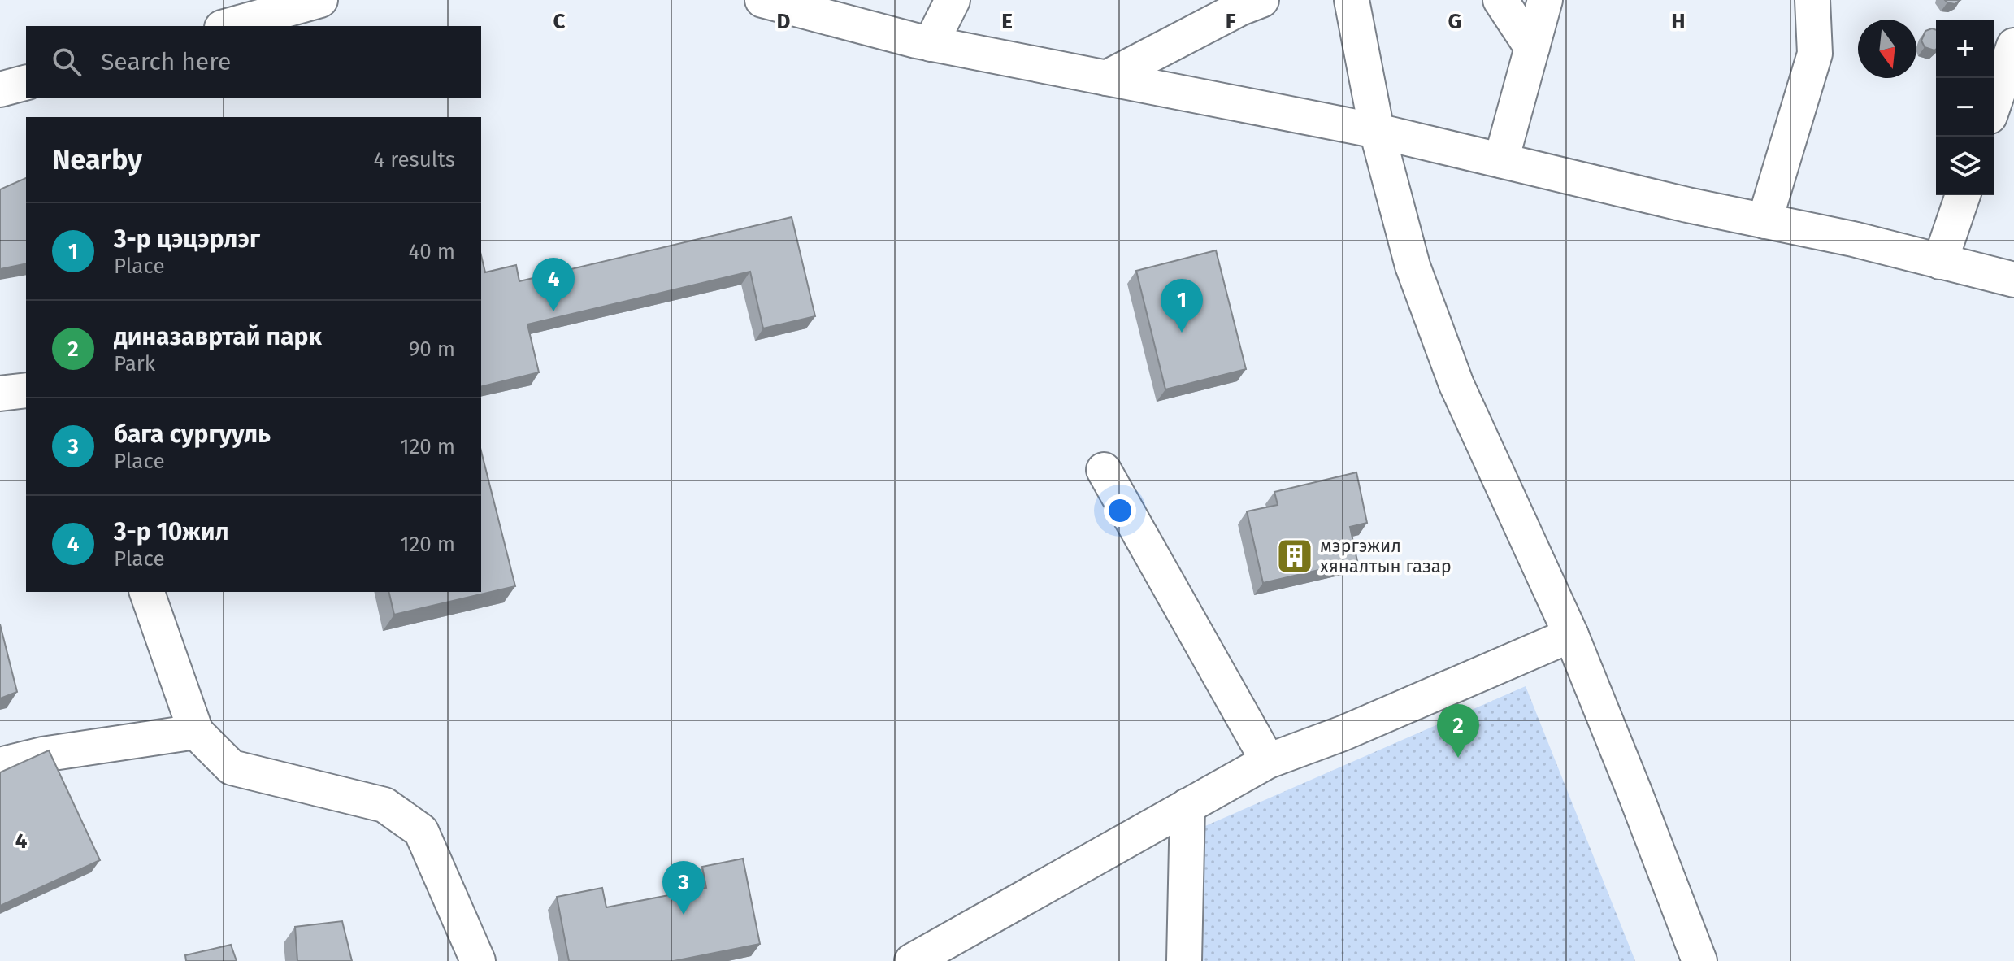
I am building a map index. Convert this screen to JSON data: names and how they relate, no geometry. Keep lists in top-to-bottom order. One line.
{"places":{"building":["мэргэжил хяналтын газар"]},"north":"bottom","page":{"map_buttons":["+","−"],"search":"Search here","heading":["Nearby","4 results"],"list":[{"mark":"1","name":"3-р цэцэрлэг","note":"Place","value":"40 m"},{"mark":"2","name":"диназавртай парк","note":"Park","value":"90 m"},{"mark":"3","name":"бага сургууль","note":"Place","value":"120 m"},{"mark":"4","name":"3-р 10жил","note":"Place","value":"120 m"}],"pins":["4","1","2","3"]},"grid":{"columns":["C","D","E","F","G","H"],"rows":["4"]}}
